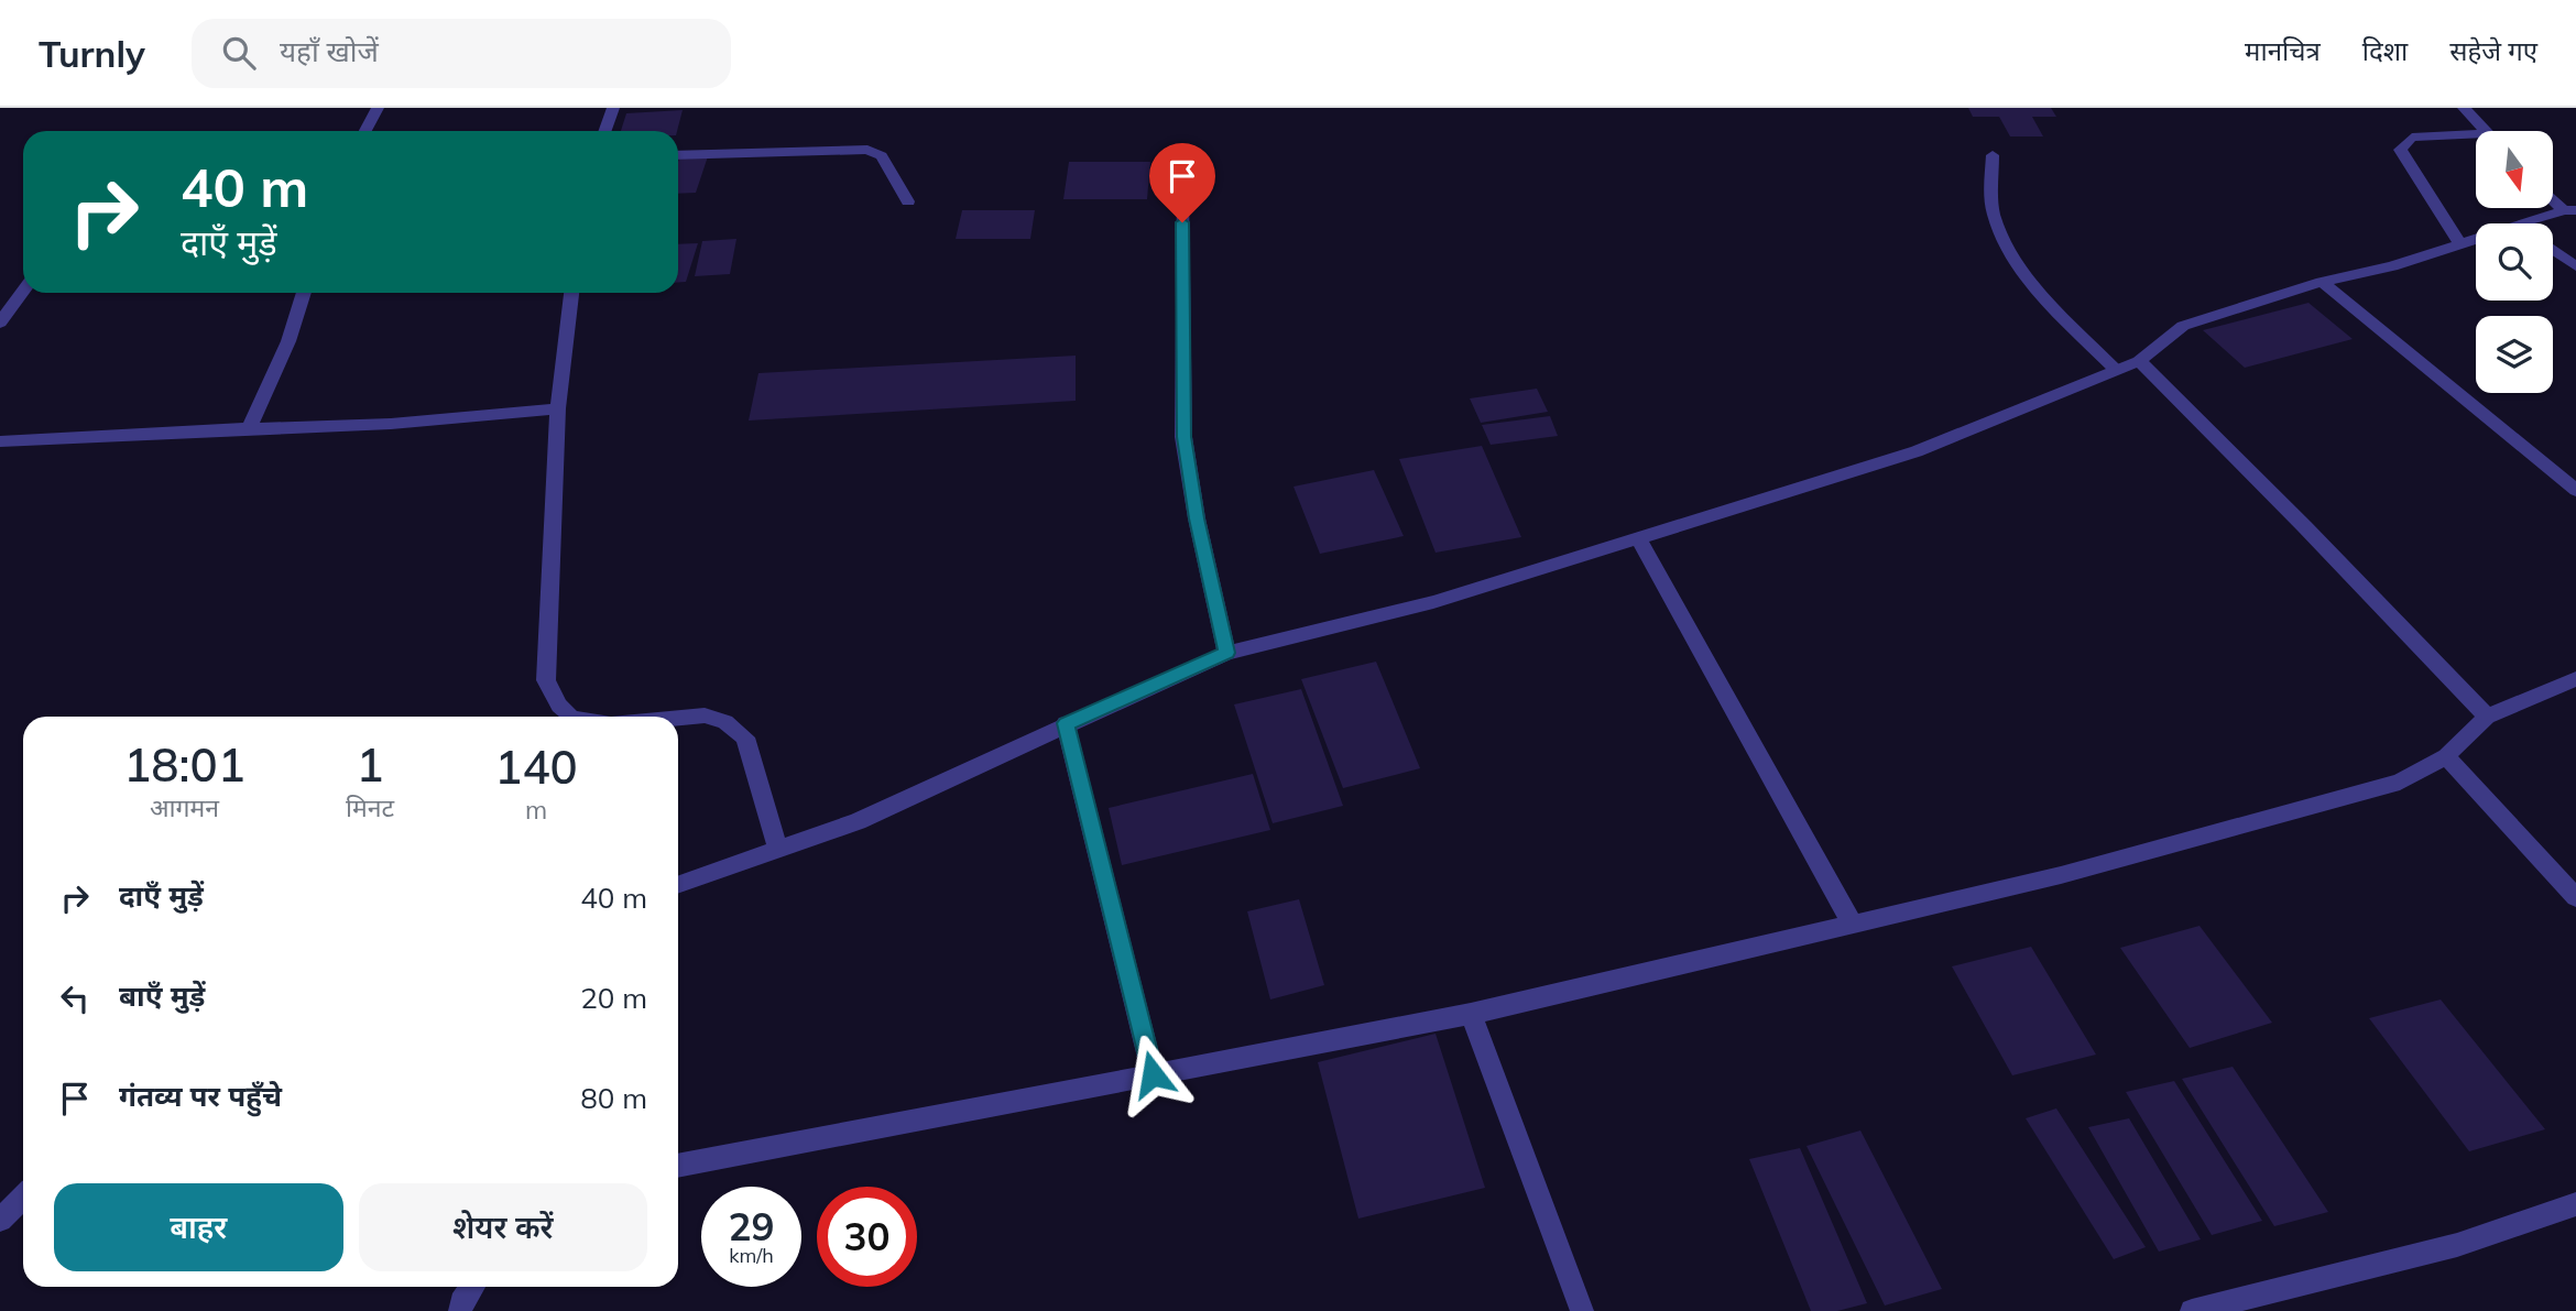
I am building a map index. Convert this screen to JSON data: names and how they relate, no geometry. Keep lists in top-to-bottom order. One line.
{"north":"bottom","page":{"header":"Turnly","search":"यहाँ खोजें","nav":["मानचित्र","दिशा","सहेजे गए"],"turn":["40 m","दाएँ मुड़ें"],"eta":["18:01","आगमन","1","मिनट","140","m"],"list":[{"name":"दाएँ मुड़ें","value":"40 m"},{"name":"बाएँ मुड़ें","value":"20 m"},{"name":"गंतव्य पर पहुँचे","value":"80 m"}],"buttons":["बाहर","शेयर करें"],"speed":"29 km/h","limit":"30"}}
